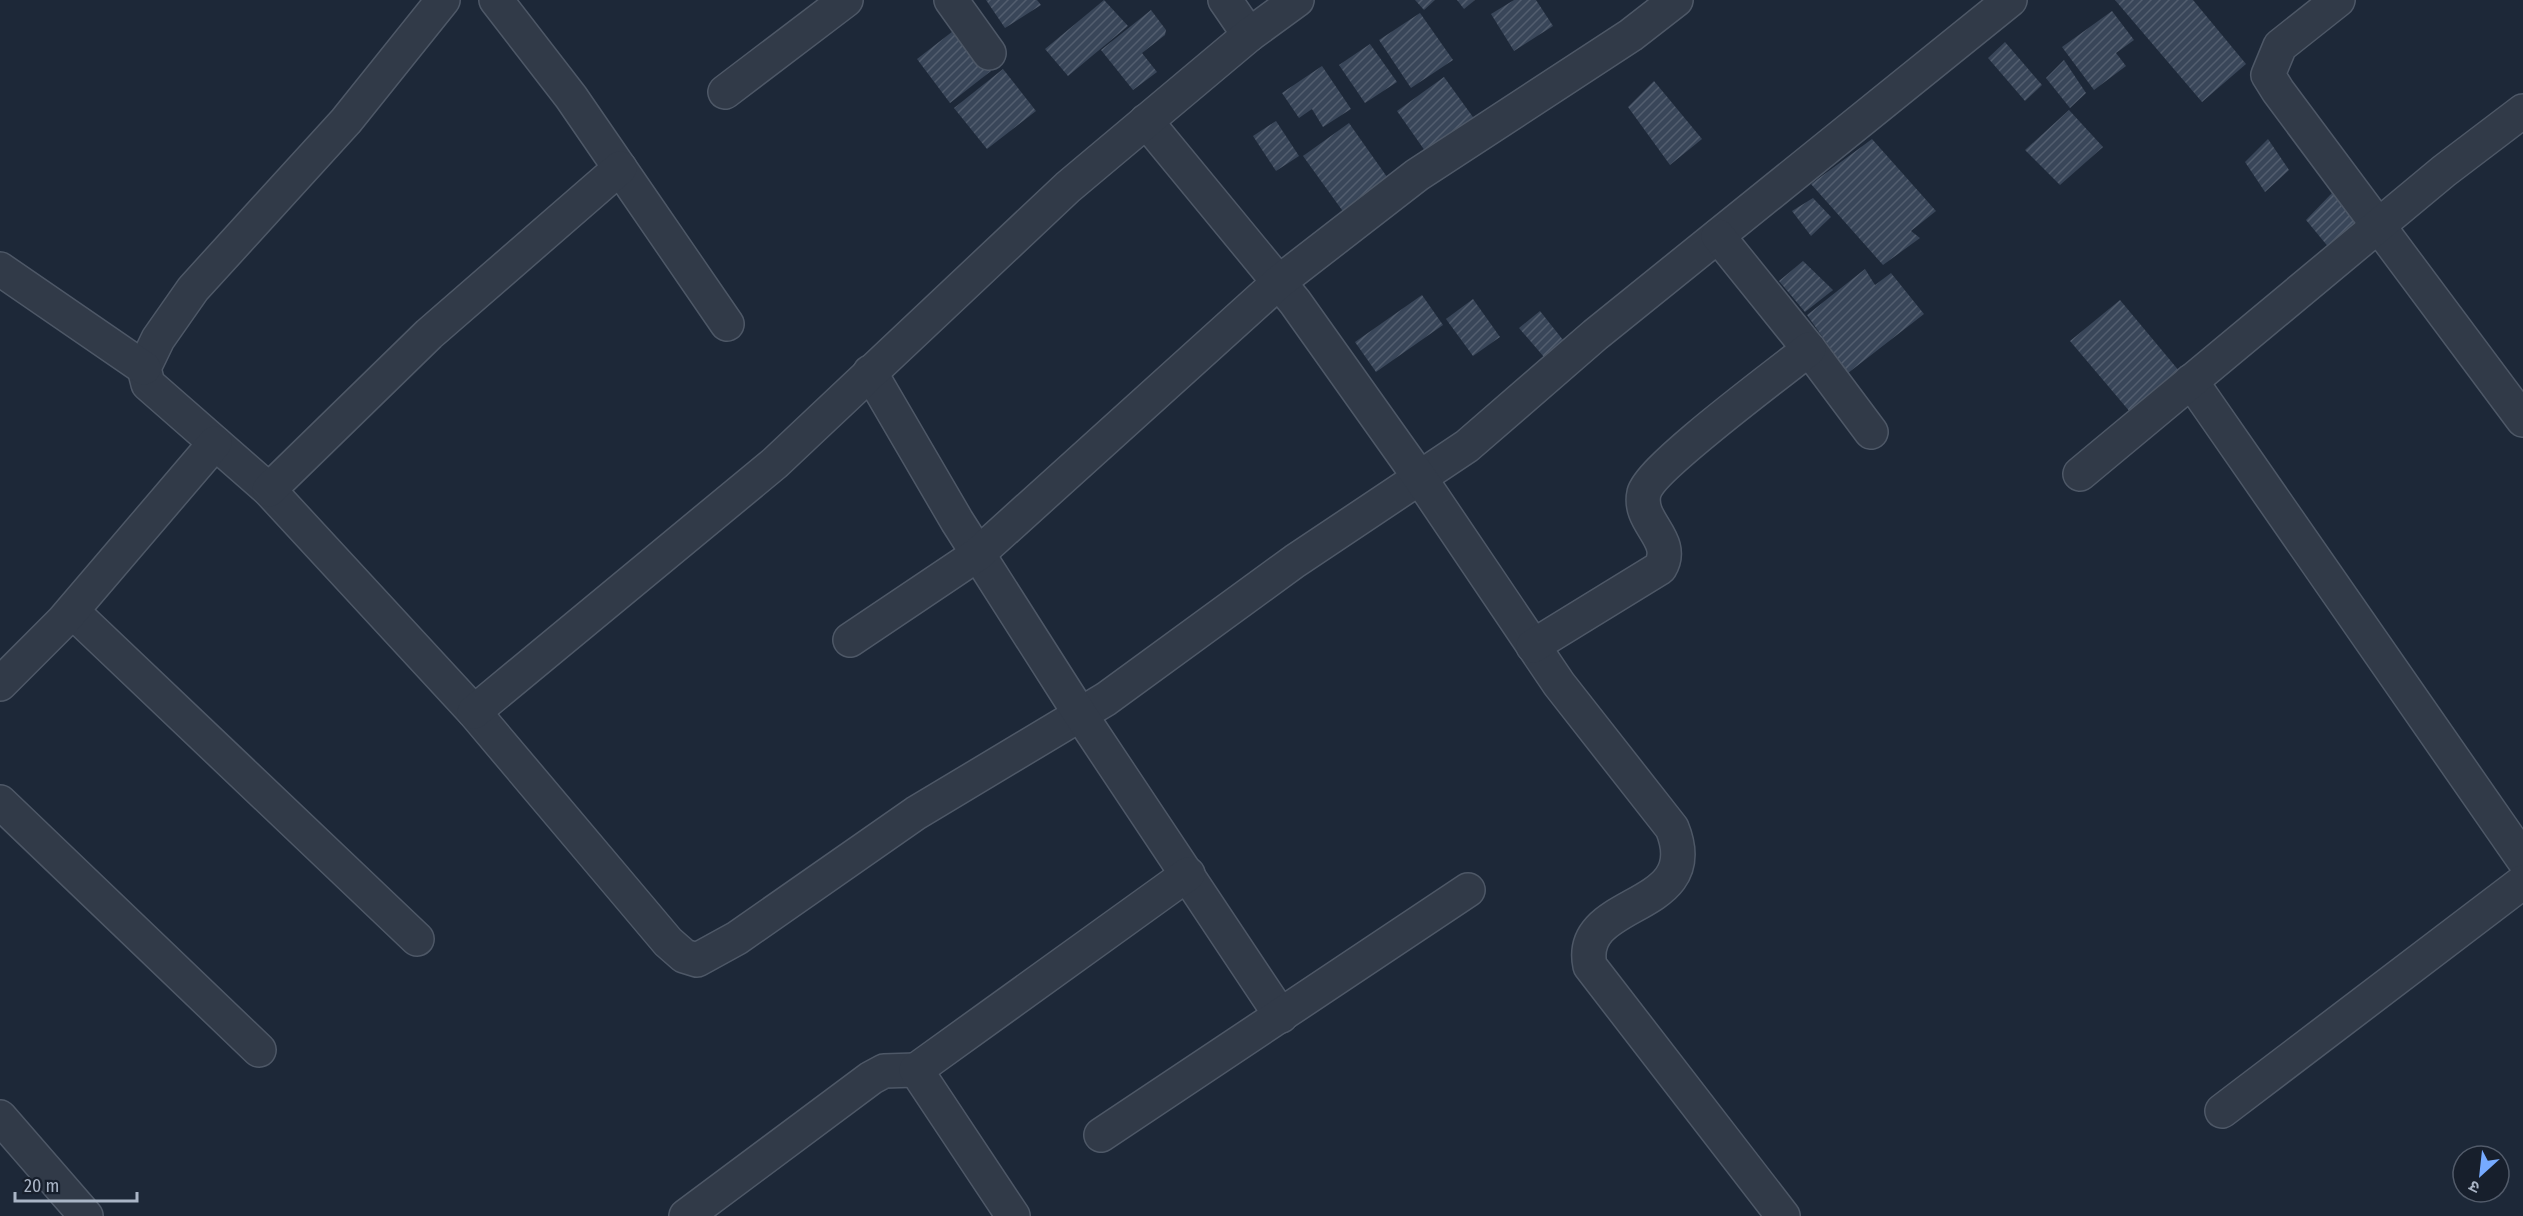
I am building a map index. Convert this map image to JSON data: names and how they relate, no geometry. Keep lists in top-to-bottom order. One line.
{"scale_bar":"20 m","north":"bottom left"}
